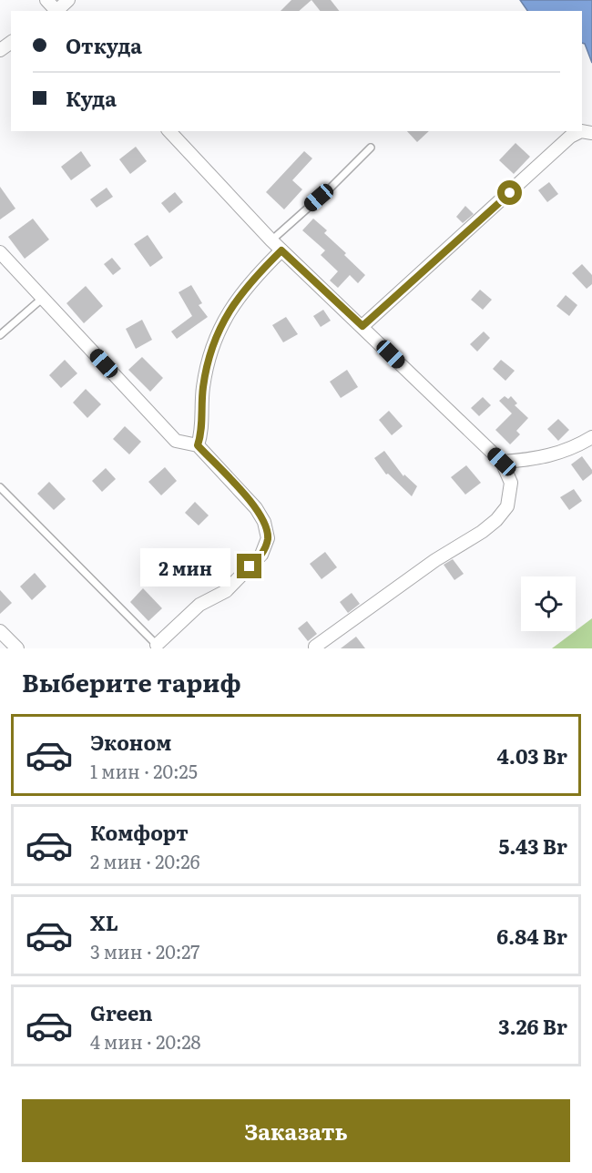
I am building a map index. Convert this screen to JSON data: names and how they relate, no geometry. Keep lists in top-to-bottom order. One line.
{"page":{"banner":["Откуда","Куда"],"bubble":"2 мин","heading":"Выберите тариф","list":[{"name":"Эконом","note":"1 мин · 20:25","value":"4.03 Br"},{"name":"Комфорт","note":"2 мин · 20:26","value":"5.43 Br"},{"name":"XL","note":"3 мин · 20:27","value":"6.84 Br"},{"name":"Green","note":"4 мин · 20:28","value":"3.26 Br"}],"buttons":"Заказать"}}
